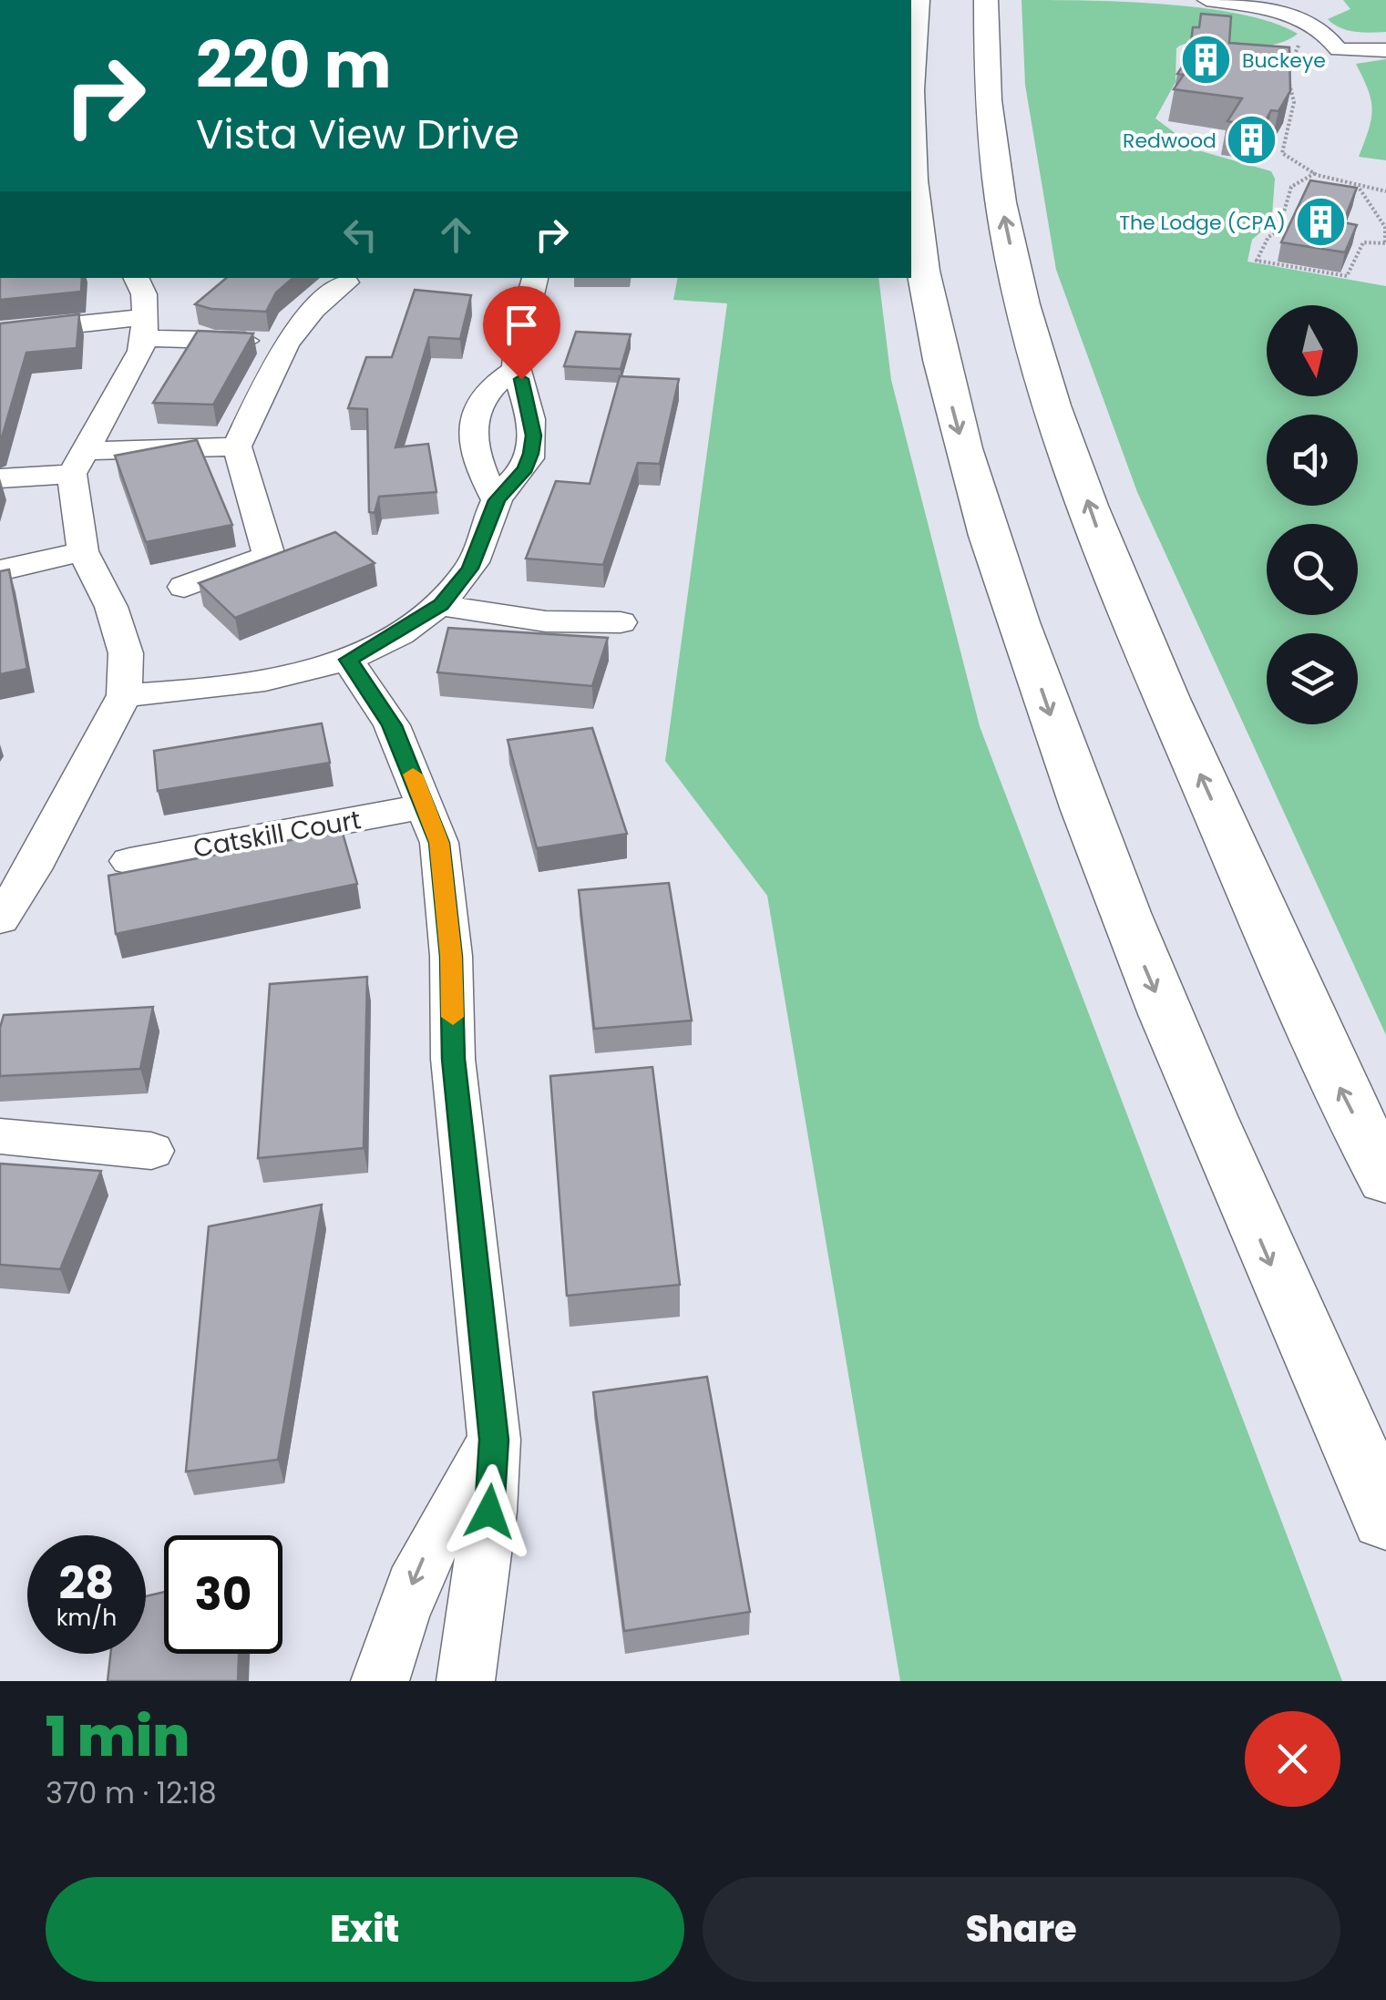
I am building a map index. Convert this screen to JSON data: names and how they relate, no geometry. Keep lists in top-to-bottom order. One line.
{"streets":{"street":["Catskill Court"]},"places":{"building":["Buckeye","Redwood","The Lodge (CPA)"]},"north":"bottom","page":{"turn":["220 m","Vista View Drive"],"speed":"28 km/h","limit":"30","heading":["1 min","370 m · 12:18"],"buttons":["Exit","Share"]}}
